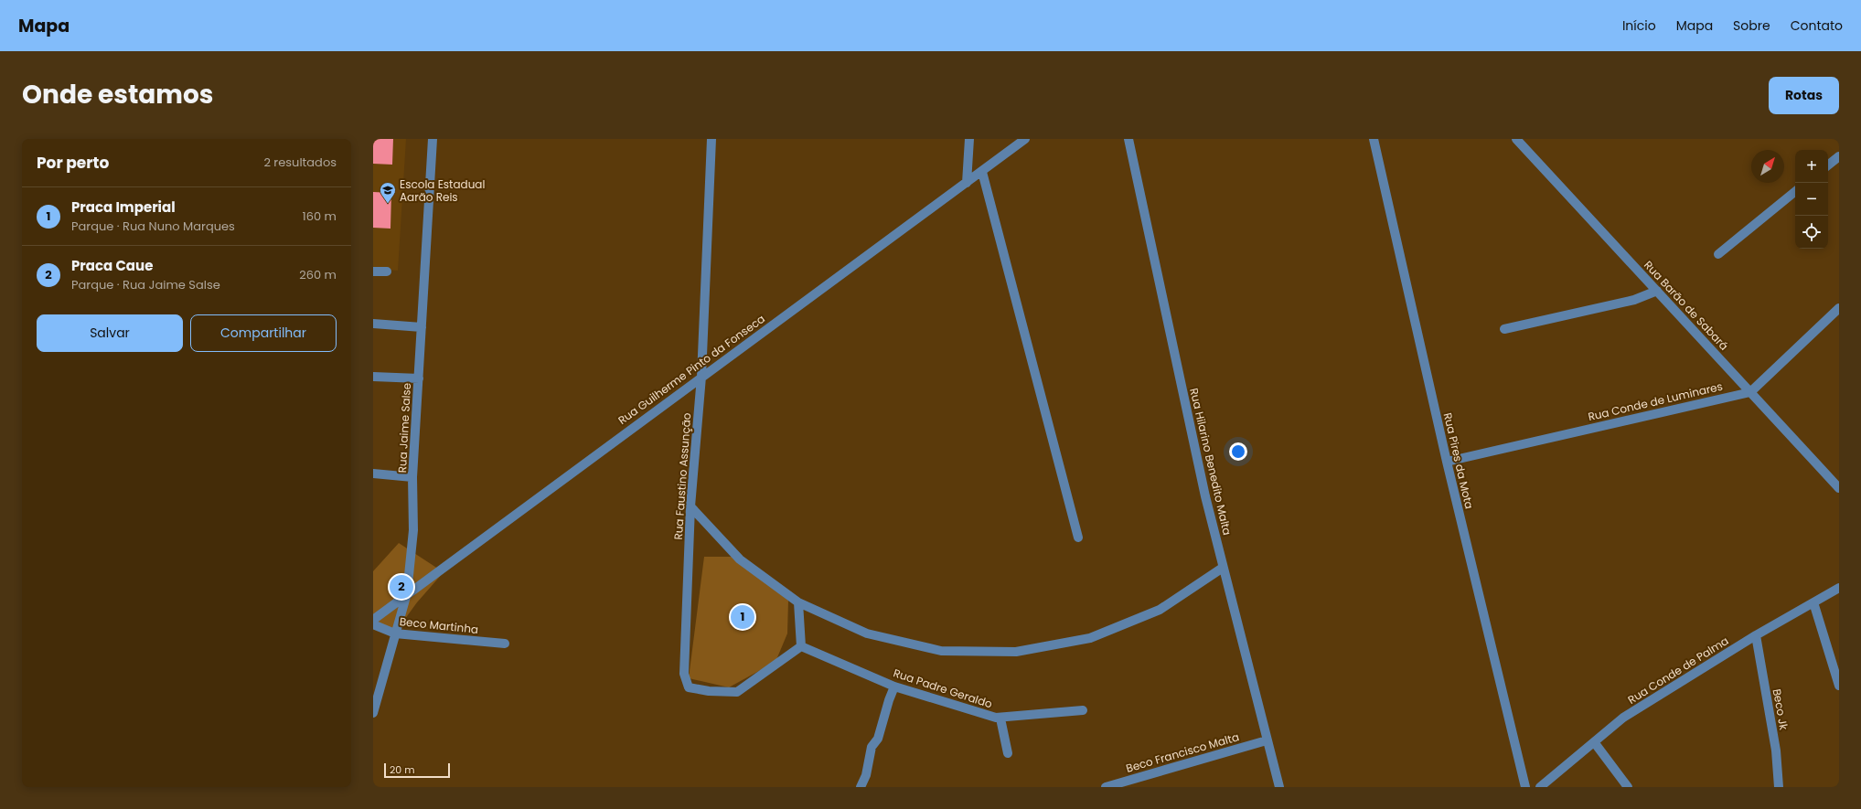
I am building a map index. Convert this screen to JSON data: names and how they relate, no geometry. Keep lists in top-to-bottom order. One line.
{"streets":{"street":["Rua Barão de Sabará","Rua Guilherme Pinto da Fonseca","Rua Conde de Luminares","Rua Jaime Salse","Rua Pires da Mota","Rua Hilarino Benedito Malta","Rua Faustino Assunção","Beco Martinha","Rua Conde de Palma","Rua Padre Geraldo","Beco Jk","Beco Francisco Malta"]},"crossings":[["Rua Barão de Sabará","Rua Conde de Luminares"],["Rua Guilherme Pinto da Fonseca","Rua Jaime Salse"],["Rua Guilherme Pinto da Fonseca","Rua Faustino Assunção"],["Rua Conde de Luminares","Rua Pires da Mota"],["Rua Jaime Salse","Beco Martinha"],["Rua Hilarino Benedito Malta","Beco Francisco Malta"],["Rua Faustino Assunção","Rua Padre Geraldo"],["Rua Conde de Palma","Beco Jk"]],"places":{"school or university":["Escola Estadual Aarão Reis"]},"scale_bar":"20 m","north":"top right","page":{"header":"Mapa","nav":["Início","Mapa","Sobre","Contato"],"title":"Onde estamos","buttons":["Rotas",["Salvar","Compartilhar"]],"heading":["Por perto","2 resultados"],"map_buttons":["+","−"],"list":[{"mark":"1","name":"Praca Imperial","note":"Parque · Rua Nuno Marques","value":"160 m"},{"mark":"2","name":"Praca Caue","note":"Parque · Rua Jaime Salse","value":"260 m"}],"pins":["2","1"],"scale":"20 m"}}
